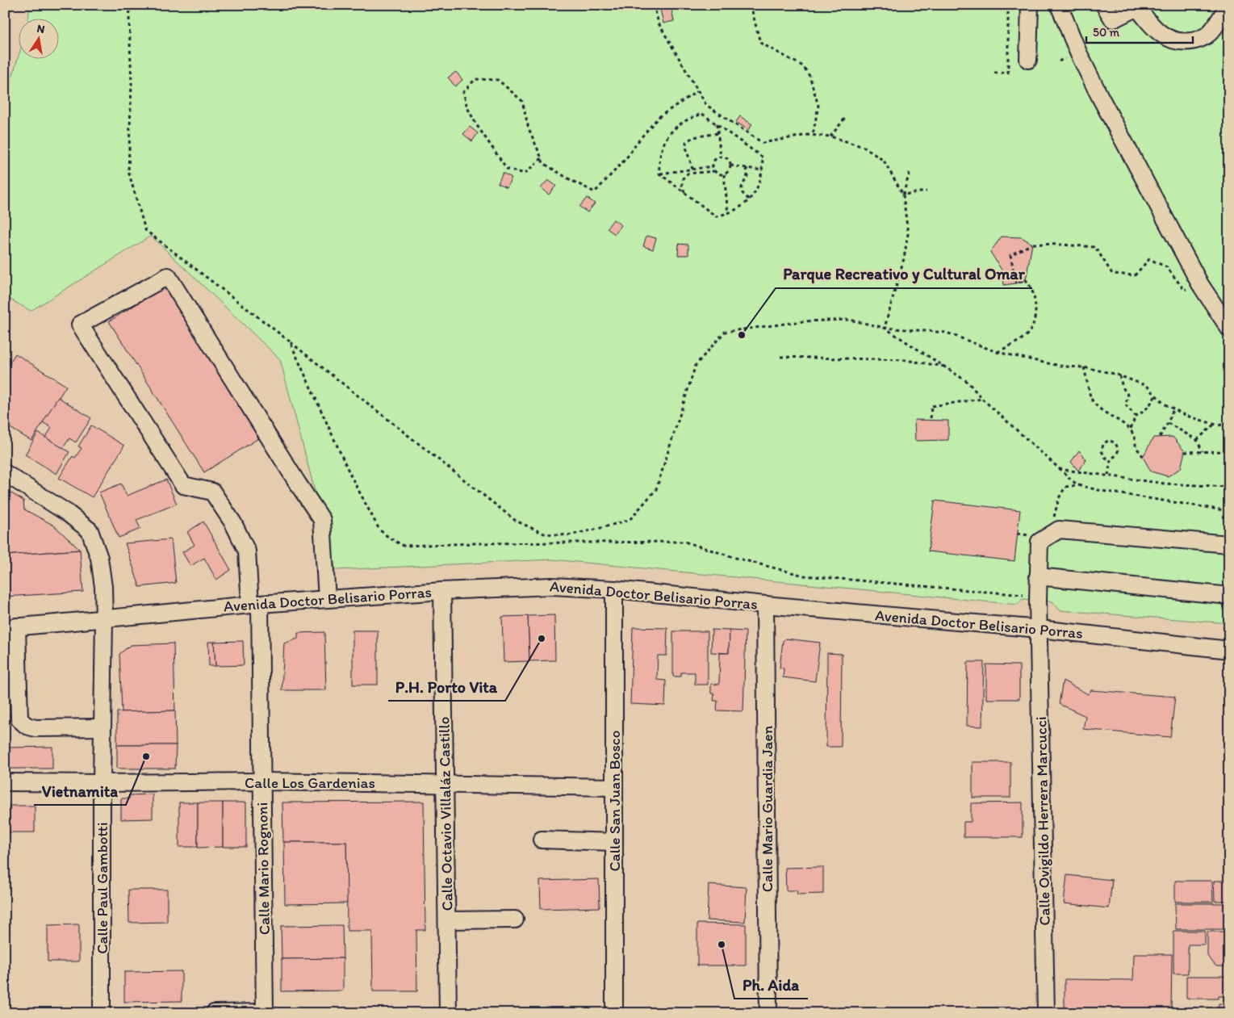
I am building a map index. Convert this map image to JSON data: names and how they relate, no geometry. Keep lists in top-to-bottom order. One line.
{"streets":{"street":["Avenida Doctor Belisario Porras","Calle Los Gardenias","Calle San Juan Bosco","Calle Mario Guardia Jaen","Calle Octavio Villaláz Castillo","Calle Ovigildo Herrera Marcucci","Calle Mario Rognoni","Calle Paul Gambotti"]},"crossings":[["Avenida Doctor Belisario Porras","Calle San Juan Bosco"],["Avenida Doctor Belisario Porras","Calle Mario Guardia Jaen"],["Avenida Doctor Belisario Porras","Calle Octavio Villaláz Castillo"],["Avenida Doctor Belisario Porras","Calle Ovigildo Herrera Marcucci"],["Avenida Doctor Belisario Porras","Calle Mario Rognoni"],["Avenida Doctor Belisario Porras","Calle Paul Gambotti"],["Calle Los Gardenias","Calle San Juan Bosco"],["Calle Los Gardenias","Calle Octavio Villaláz Castillo"],["Calle Los Gardenias","Calle Mario Rognoni"],["Calle Los Gardenias","Calle Paul Gambotti"]],"places":["Parque Recreativo y Cultural Omar","P.H. Porto Vita","Vietnamita","Ph. Aida"],"scale_bar":"50 m","north":"top"}
